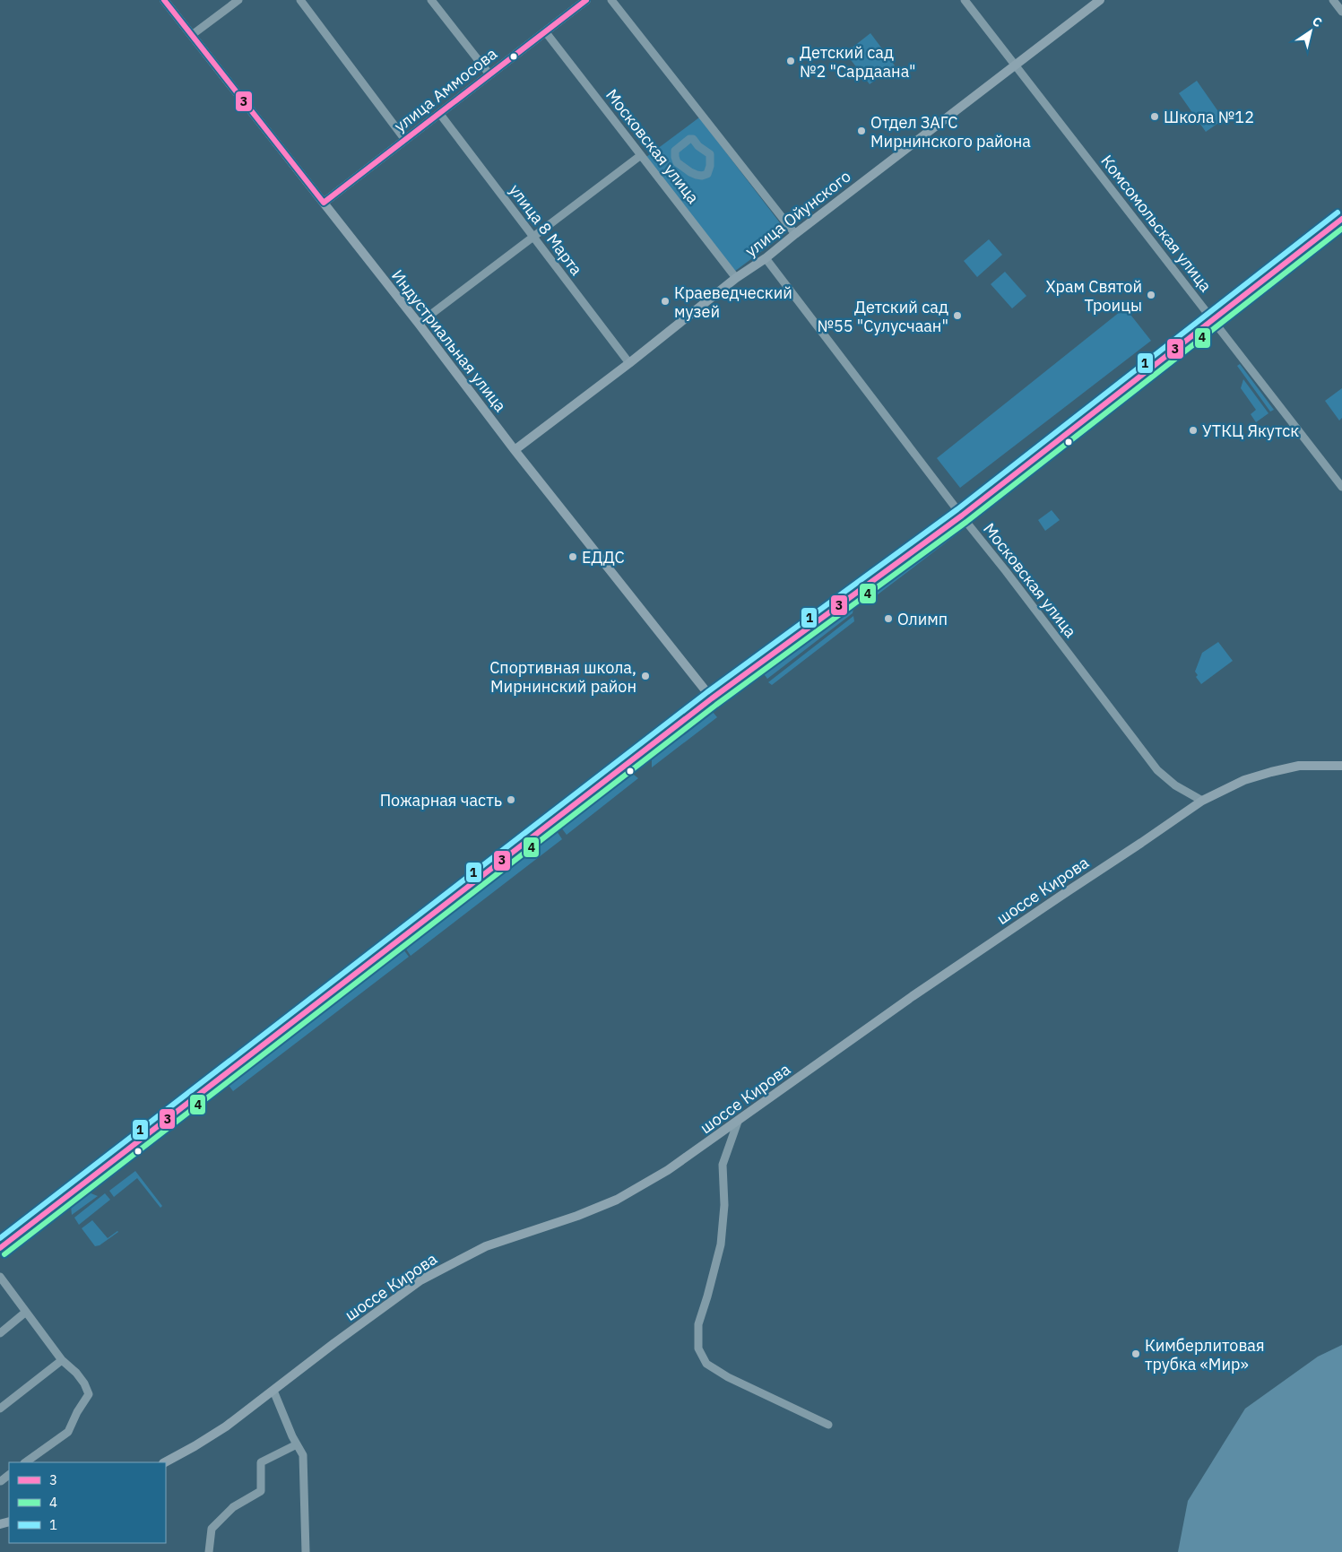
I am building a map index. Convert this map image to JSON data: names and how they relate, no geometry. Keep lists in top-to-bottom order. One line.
{"streets":{"main road":["улица Аммосова","улица Ойунского","Индустриальная улица","шоссе Кирова"],"street":["Московская улица","Комсомольская улица","улица 8 Марта"]},"crossings":[["улица Аммосова","Московская улица"],["улица Аммосова","улица 8 Марта"],["улица Аммосова","Индустриальная улица"],["Московская улица","улица Ойунского"],["Московская улица","шоссе Кирова"],["улица Ойунского","Комсомольская улица"],["улица Ойунского","улица 8 Марта"],["улица Ойунского","Индустриальная улица"]],"places":["Детский сад №2 \"Сардаана\"","Школа №12","Отдел ЗАГС Мирнинского района","Храм Святой Троицы","Краеведческий музей","Детский сад №55 \"Сулусчаан\"","УТКЦ Якутск","ЕДДС","Олимп","Спортивная школа, Мирнинский район","Пожарная часть","Кимберлитовая трубка «Мир»"],"lines":["transit line 3","transit line 1","transit line 4"],"legend":["3","4","1"],"north":"top right"}
